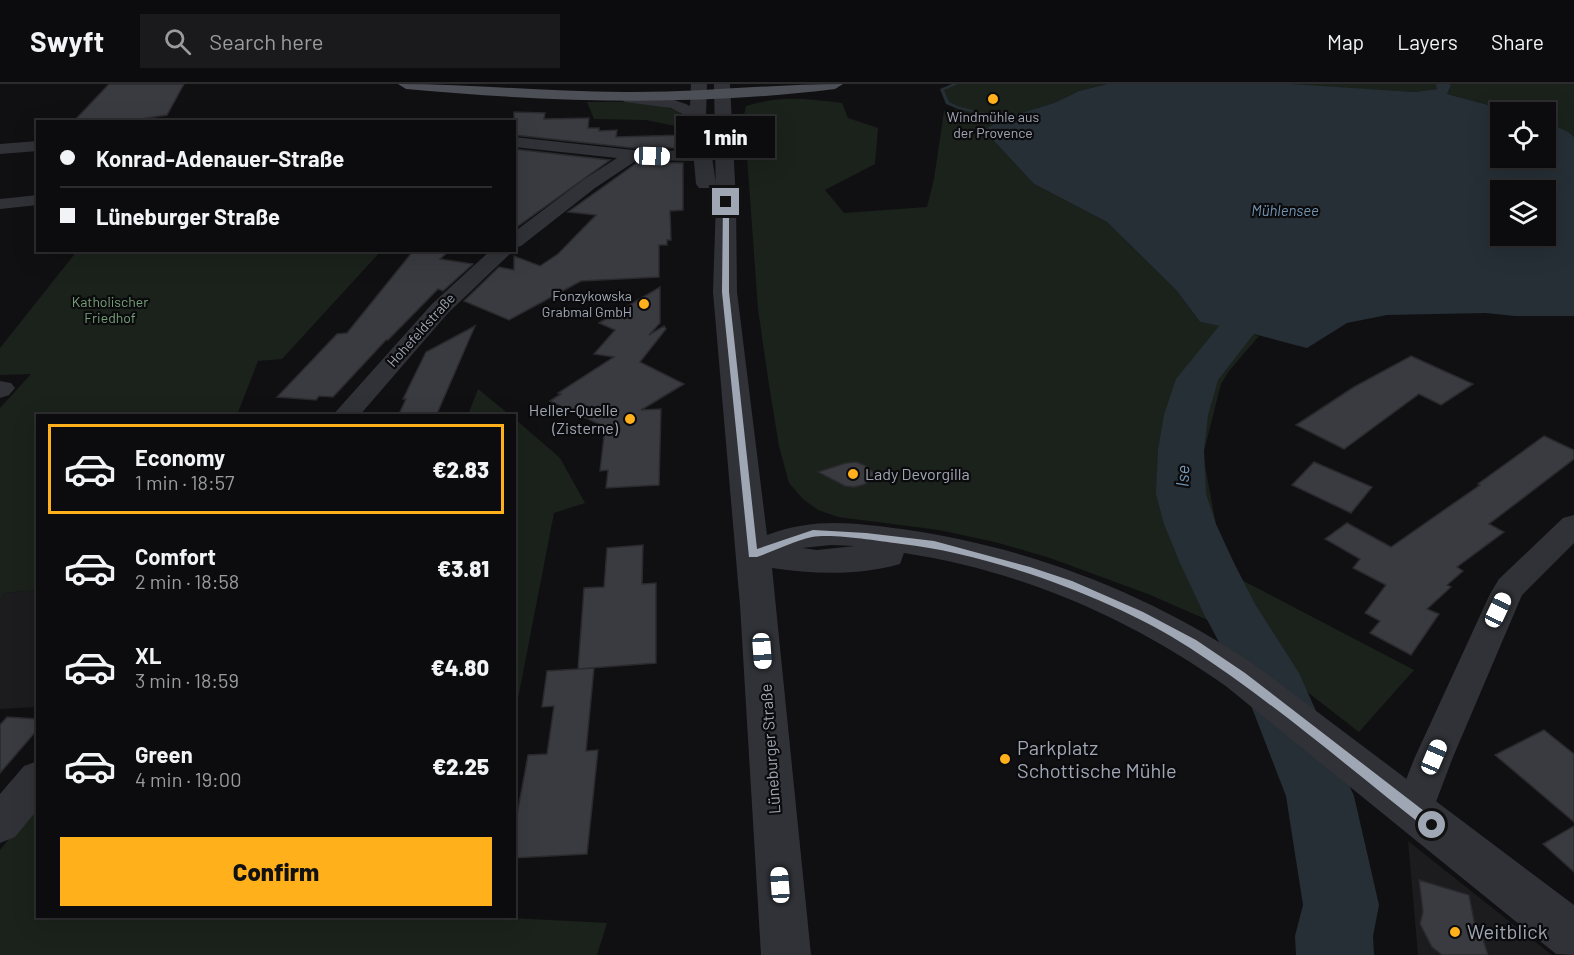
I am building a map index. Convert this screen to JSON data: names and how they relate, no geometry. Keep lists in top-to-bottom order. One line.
{"streets":{"street":["Hohefeldstraße","Lüneburger Straße"]},"water":["Mühlensee","Ise"],"parks":["Katholischer Friedhof"],"places":["Windmühle aus der Provence","Fonzykowska Grabmal GmbH","Heller-Quelle (Zisterne)","Lady Devorgilla","Parkplatz Schottische Mühle","Weitblick"],"page":{"header":"Swyft","search":"Search here","nav":["Map","Layers","Share"],"bubble":"1 min","banner":["Konrad-Adenauer-Straße","Lüneburger Straße"],"list":[{"name":"Economy","note":"1 min · 18:57","value":"€2.83"},{"name":"Comfort","note":"2 min · 18:58","value":"€3.81"},{"name":"XL","note":"3 min · 18:59","value":"€4.80"},{"name":"Green","note":"4 min · 19:00","value":"€2.25"}],"buttons":"Confirm"}}
